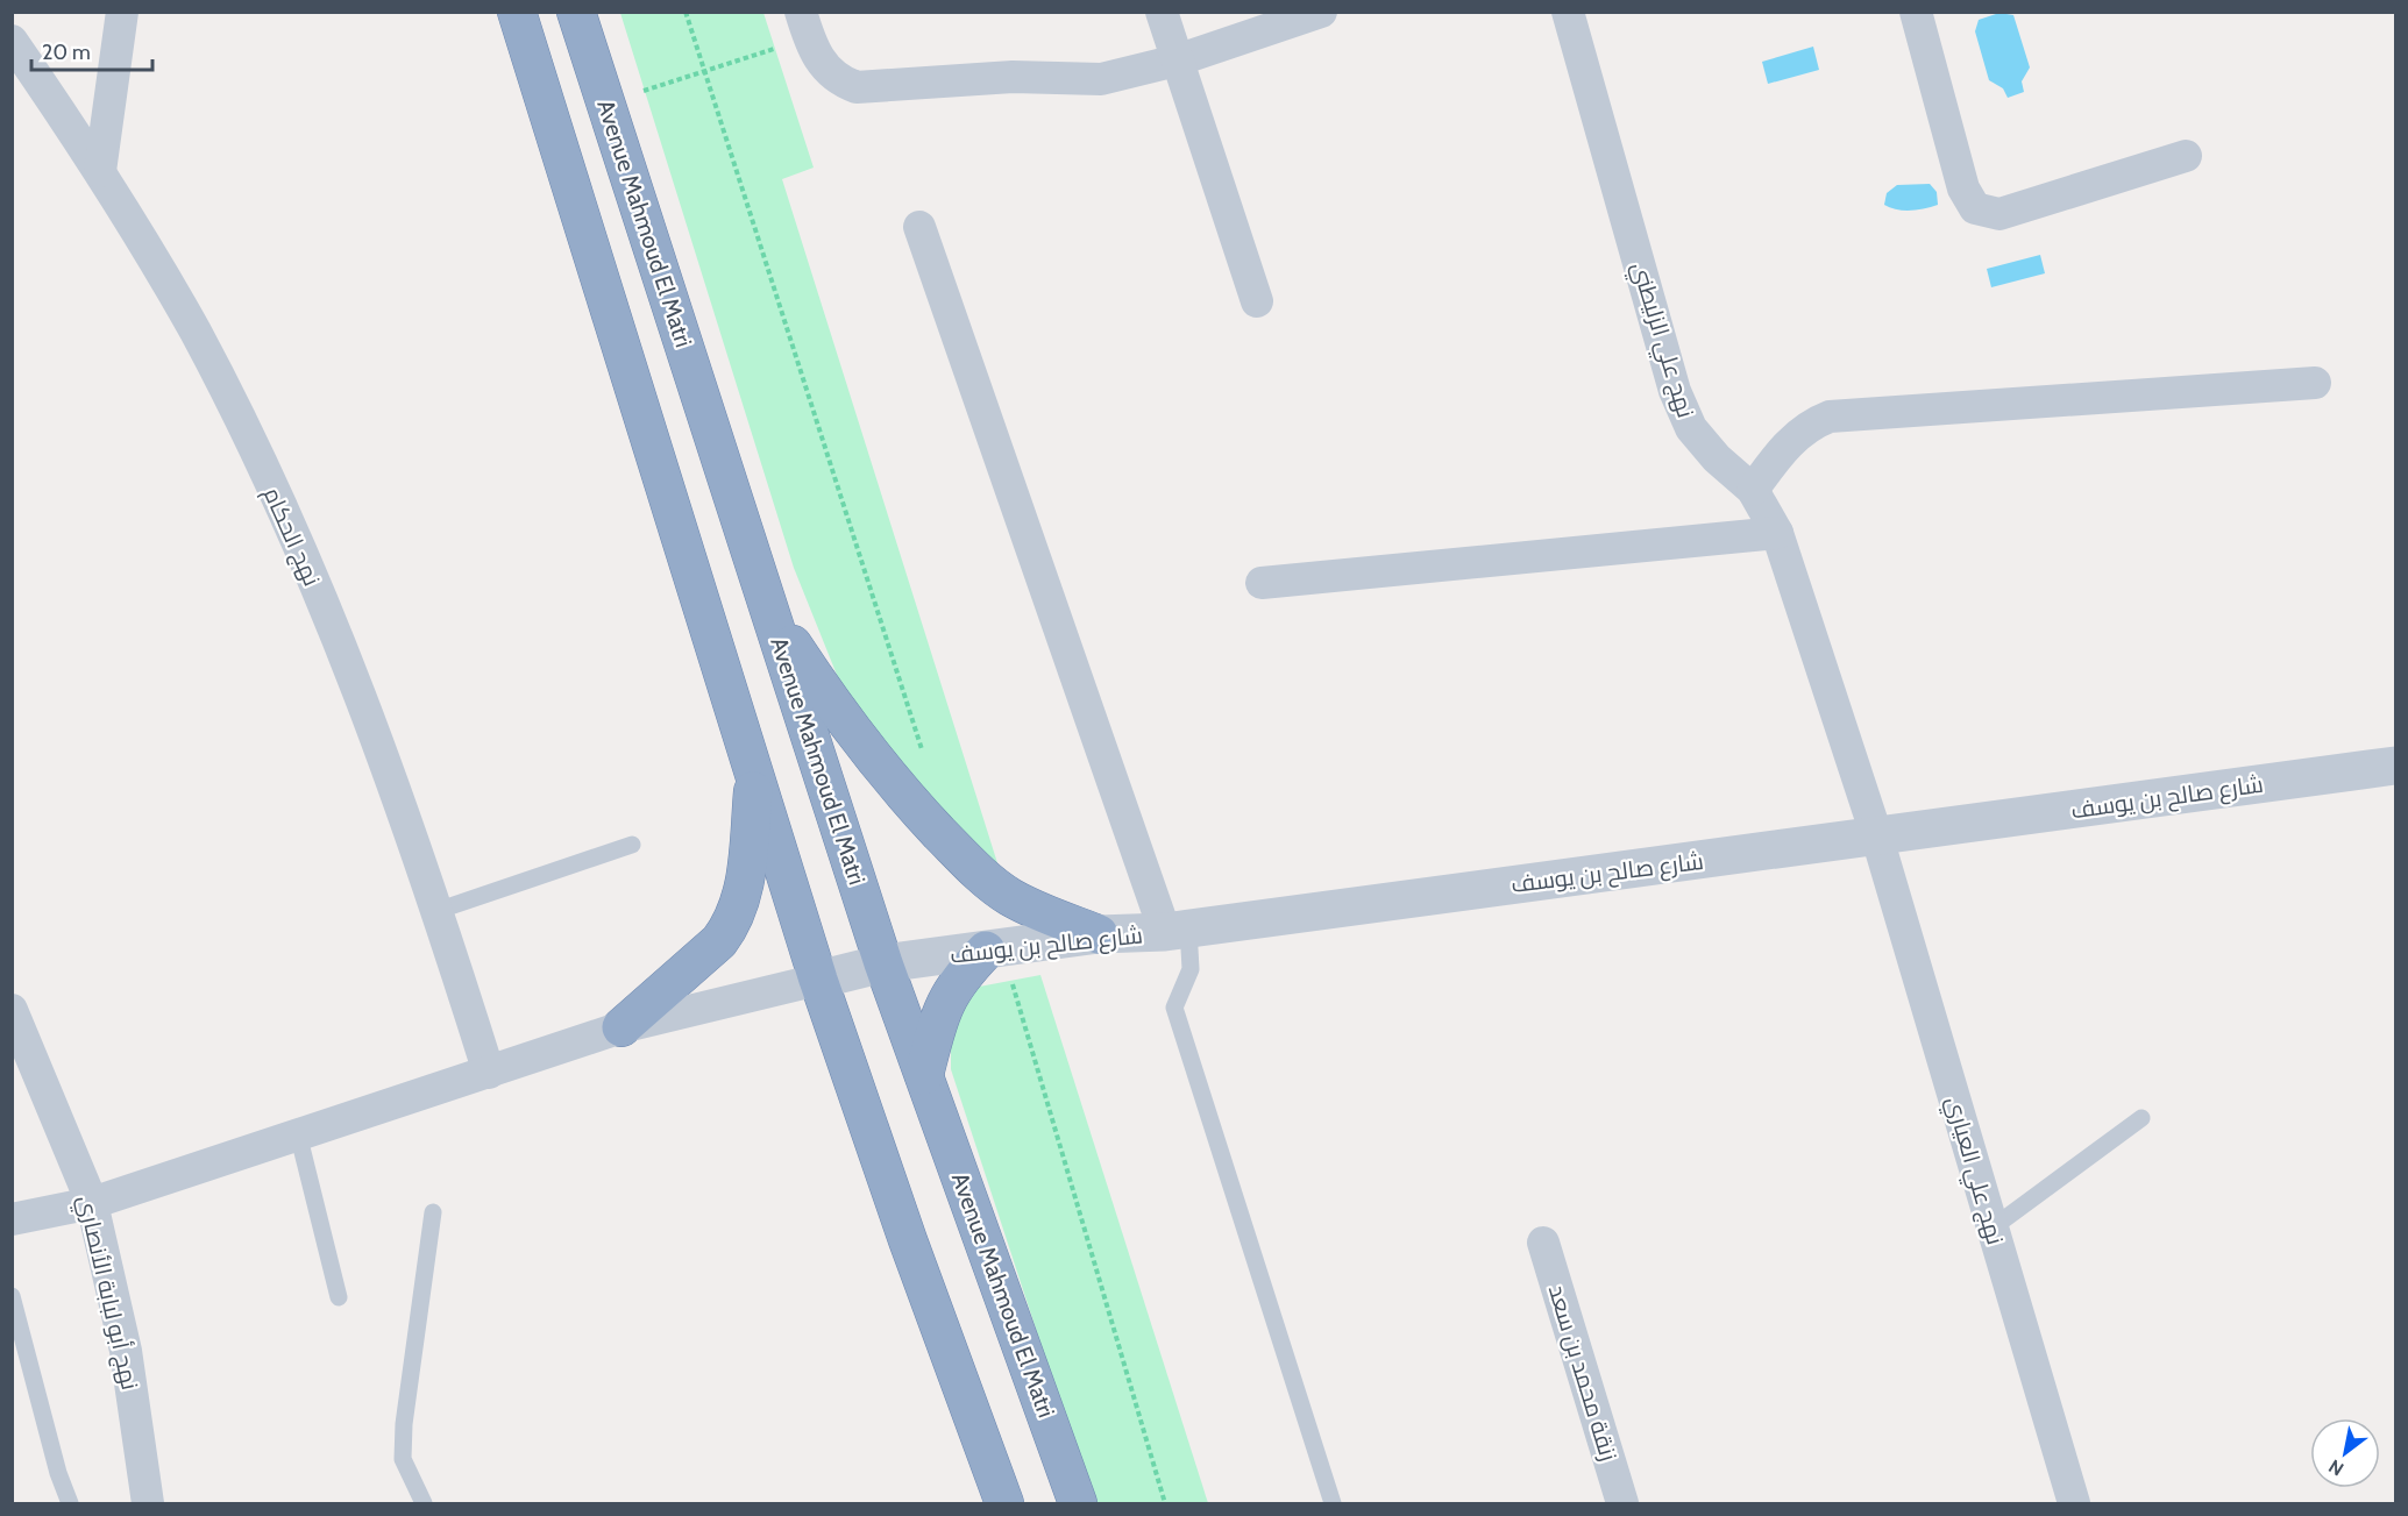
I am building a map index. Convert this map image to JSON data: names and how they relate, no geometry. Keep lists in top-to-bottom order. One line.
{"streets":{"highway":["Avenue Mahmoud El Matri"],"street":["نهج علي الزليطني","نهج الحكام","شارع صالح بن يوسف","نهج علي العياري","نهج أبو لبابة الأنصاري","زنقة محمد بن سعد"]},"crossings":[["Avenue Mahmoud El Matri","شارع صالح بن يوسف"],["نهج علي الزليطني","شارع صالح بن يوسف"],["نهج علي الزليطني","نهج علي العياري"],["شارع صالح بن يوسف","نهج علي العياري"]],"scale_bar":"20 m","north":"bottom left"}
